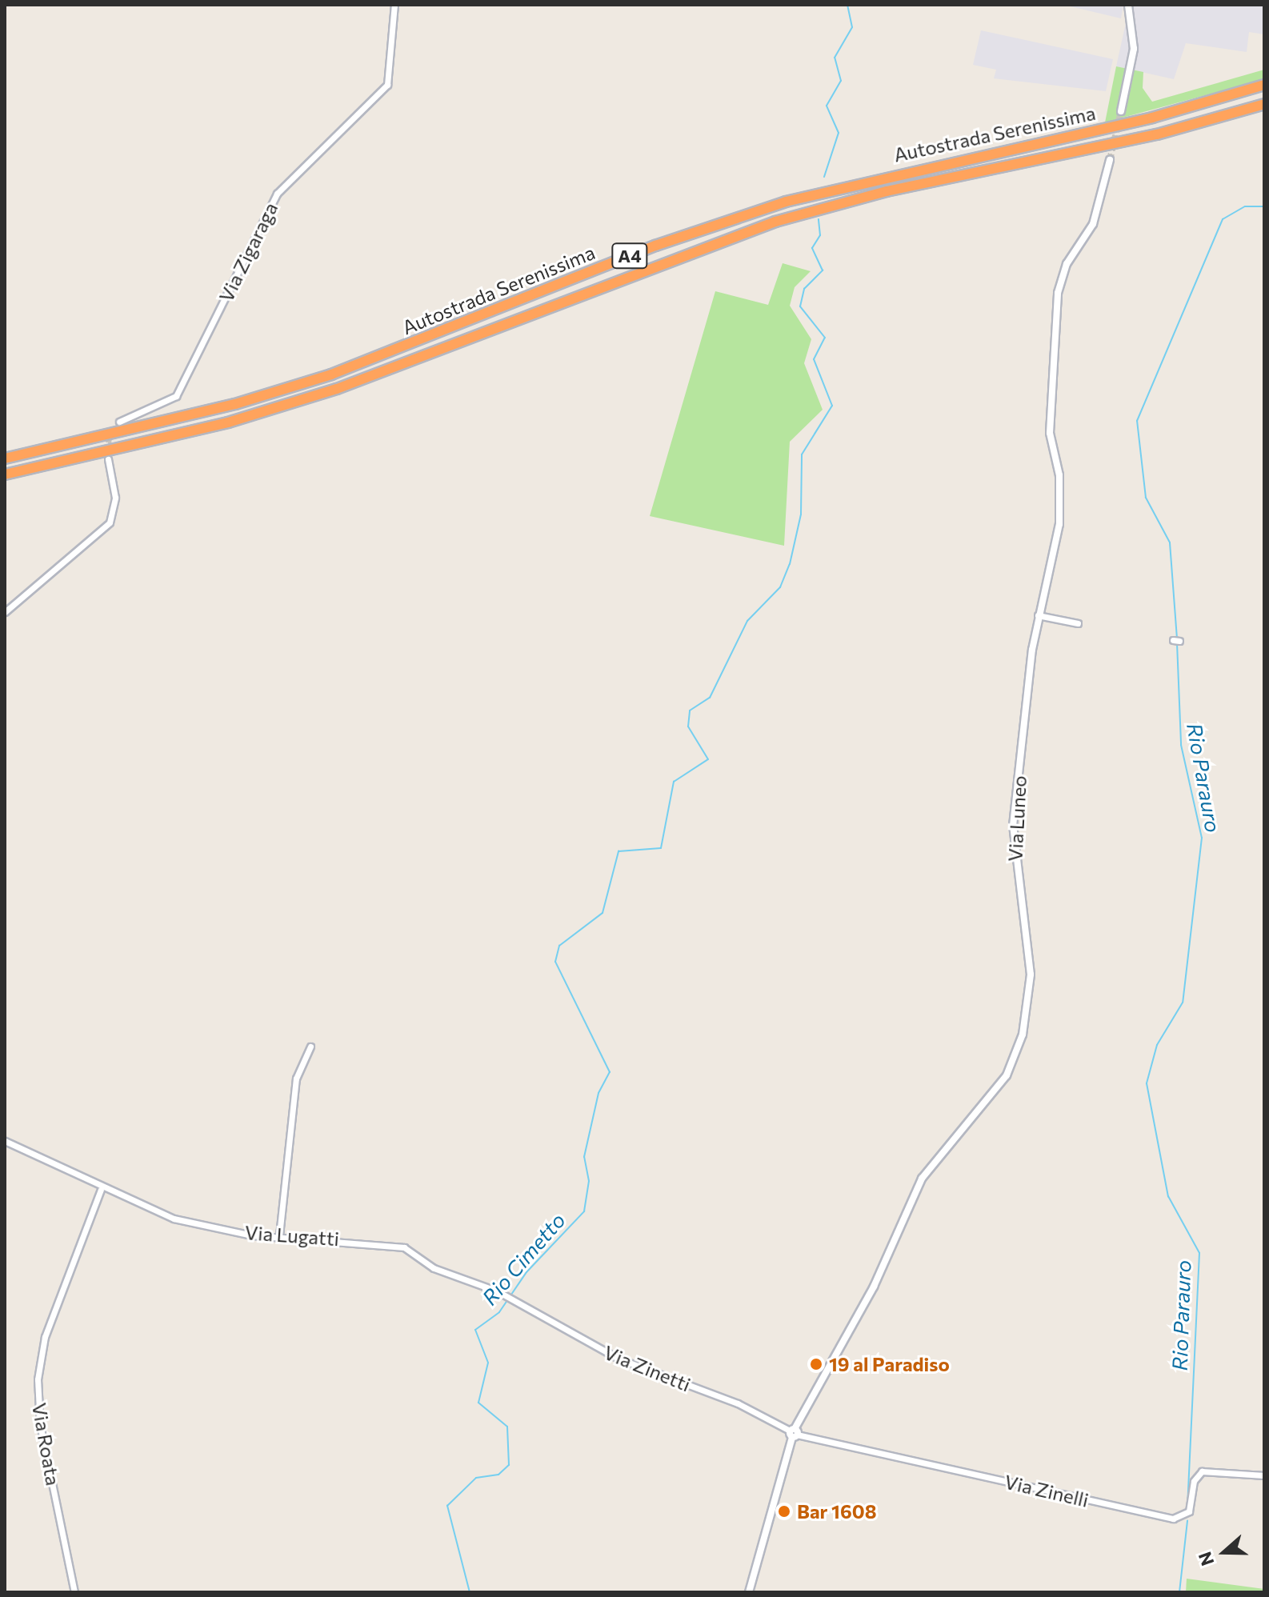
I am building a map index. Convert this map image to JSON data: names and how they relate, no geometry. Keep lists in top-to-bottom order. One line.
{"streets":{"highway":["Autostrada Serenissima","A4"],"street":["Via Zigaraga","Via Luneo","Via Lugatti","Via Zinetti","Via Roata","Via Zinelli"]},"crossings":[["Via Luneo","Via Zinetti"],["Via Luneo","Via Zinelli"],["Via Lugatti","Via Zinetti"],["Via Lugatti","Via Roata"],["Via Zinetti","Via Zinelli"]],"water":["Rio Parauro","Rio Cimetto"],"places":["19 al Paradiso","Bar 1608"],"north":"left"}
